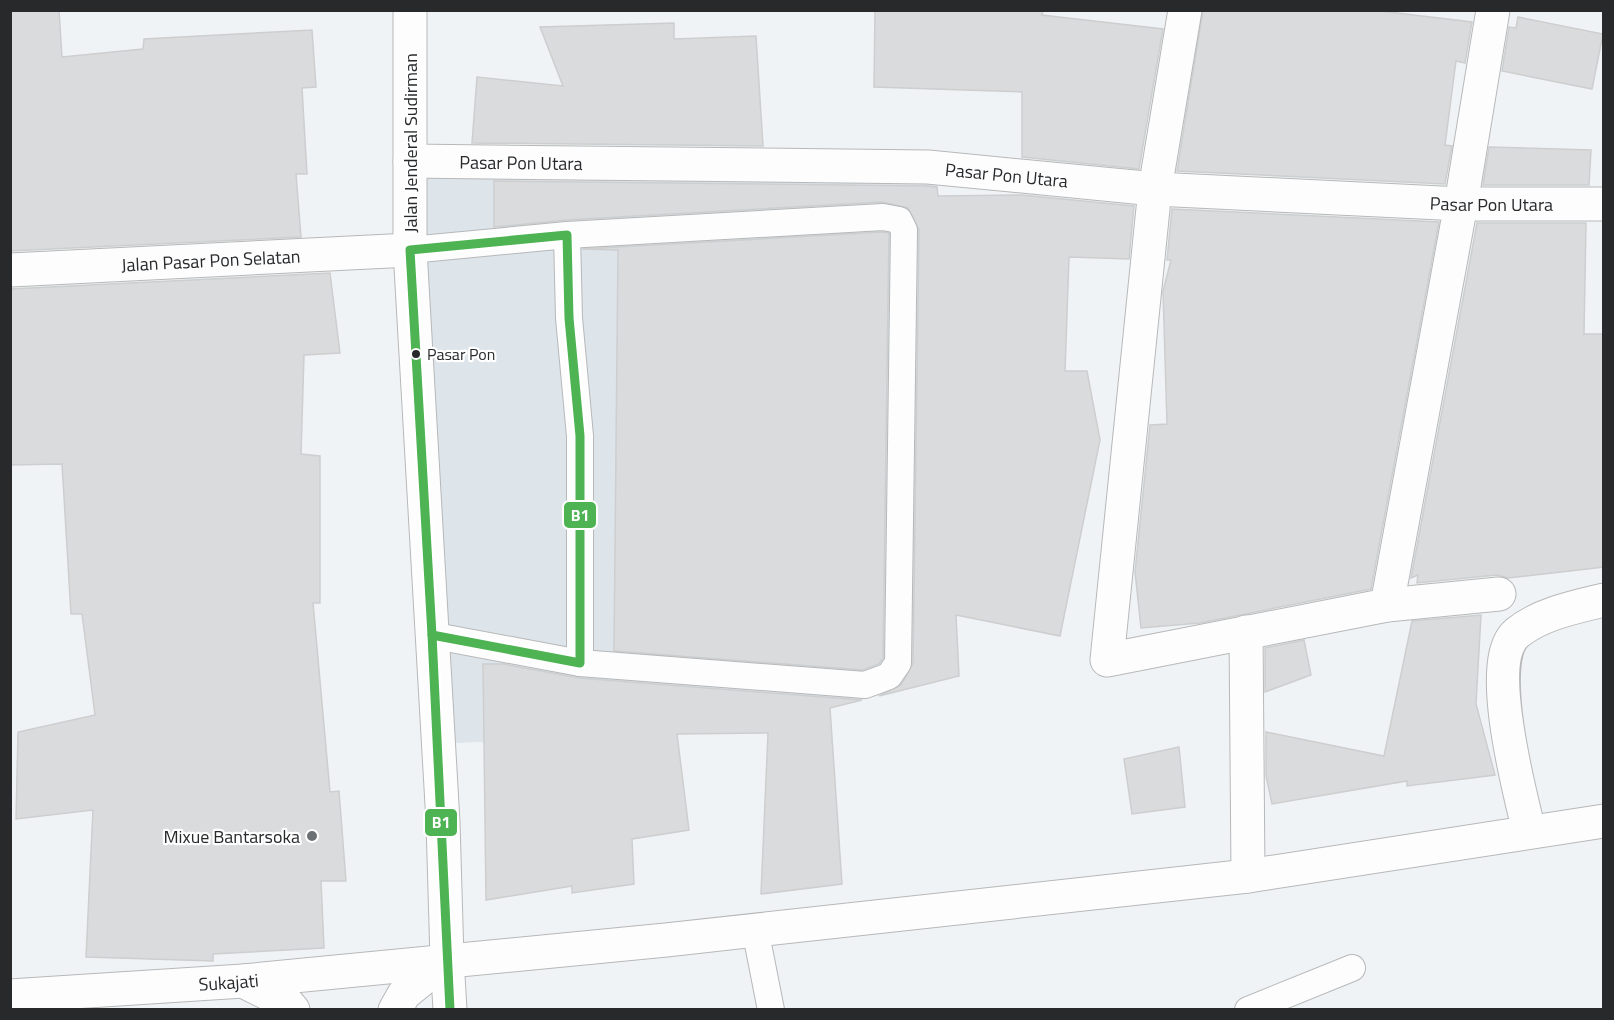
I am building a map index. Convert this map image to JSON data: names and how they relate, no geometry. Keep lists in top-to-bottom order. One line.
{"streets":{"street":["Jalan Jenderal Sudirman","Pasar Pon Utara","Jalan Pasar Pon Selatan","Sukajati"]},"crossings":[["Jalan Jenderal Sudirman","Pasar Pon Utara"],["Jalan Jenderal Sudirman","Jalan Pasar Pon Selatan"],["Jalan Jenderal Sudirman","Sukajati"]],"places":["Pasar Pon","Mixue Bantarsoka"],"lines":["transit line B1"]}
